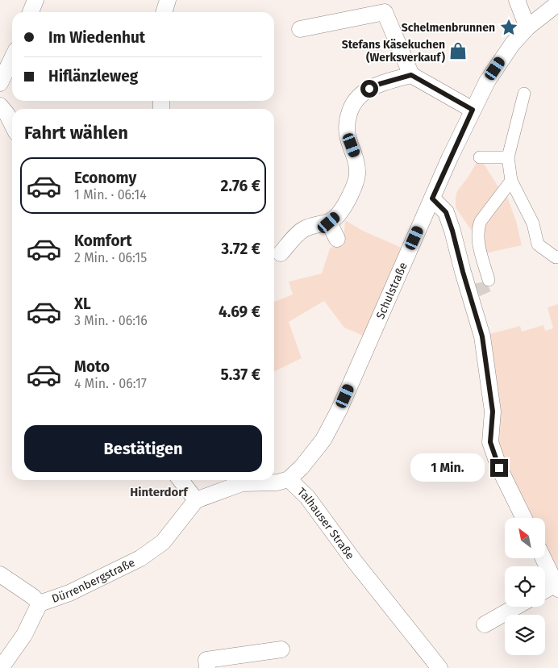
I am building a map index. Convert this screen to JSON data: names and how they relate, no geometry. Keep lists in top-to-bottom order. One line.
{"streets":{"street":["Schulstraße","Talhauser Straße","Dürrenbergstraße"]},"crossings":[["Schulstraße","Talhauser Straße"],["Talhauser Straße","Dürrenbergstraße"]],"districts":["Hinterdorf"],"places":{"place":["Schelmenbrunnen"],"shop":["Stefans Käsekuchen (Werksverkauf)"]},"north":"top left","page":{"banner":["Im Wiedenhut","Hiflänzleweg"],"heading":"Fahrt wählen","list":[{"name":"Economy","note":"1 Min. · 06:14","value":"2.76 €"},{"name":"Komfort","note":"2 Min. · 06:15","value":"3.72 €"},{"name":"XL","note":"3 Min. · 06:16","value":"4.69 €"},{"name":"Moto","note":"4 Min. · 06:17","value":"5.37 €"}],"buttons":"Bestätigen","bubble":"1 Min."}}
